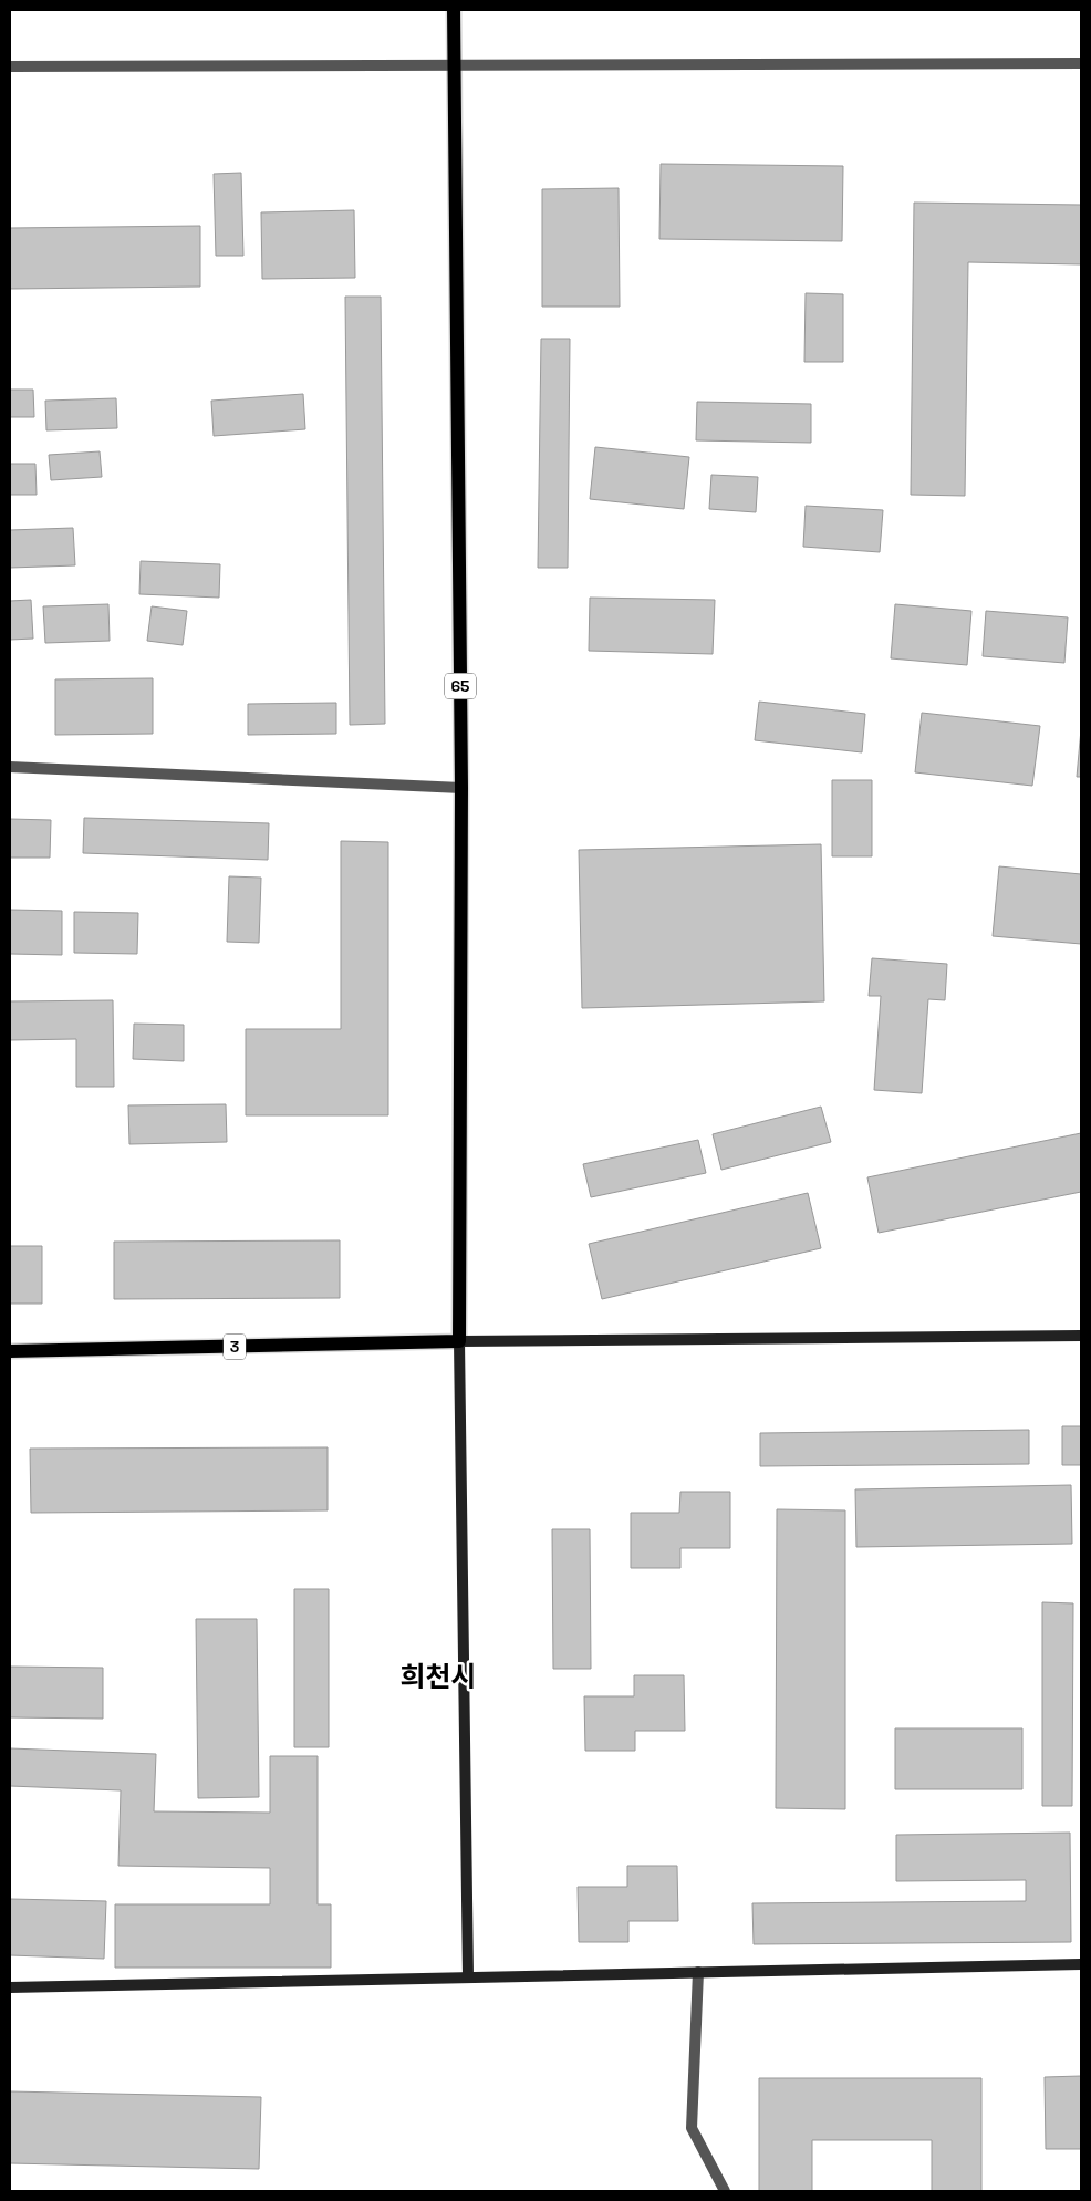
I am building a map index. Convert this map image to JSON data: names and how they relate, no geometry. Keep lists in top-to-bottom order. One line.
{"streets":{"main road":["65","3"]},"crossings":[["65","3"]],"districts":["희천시"]}
